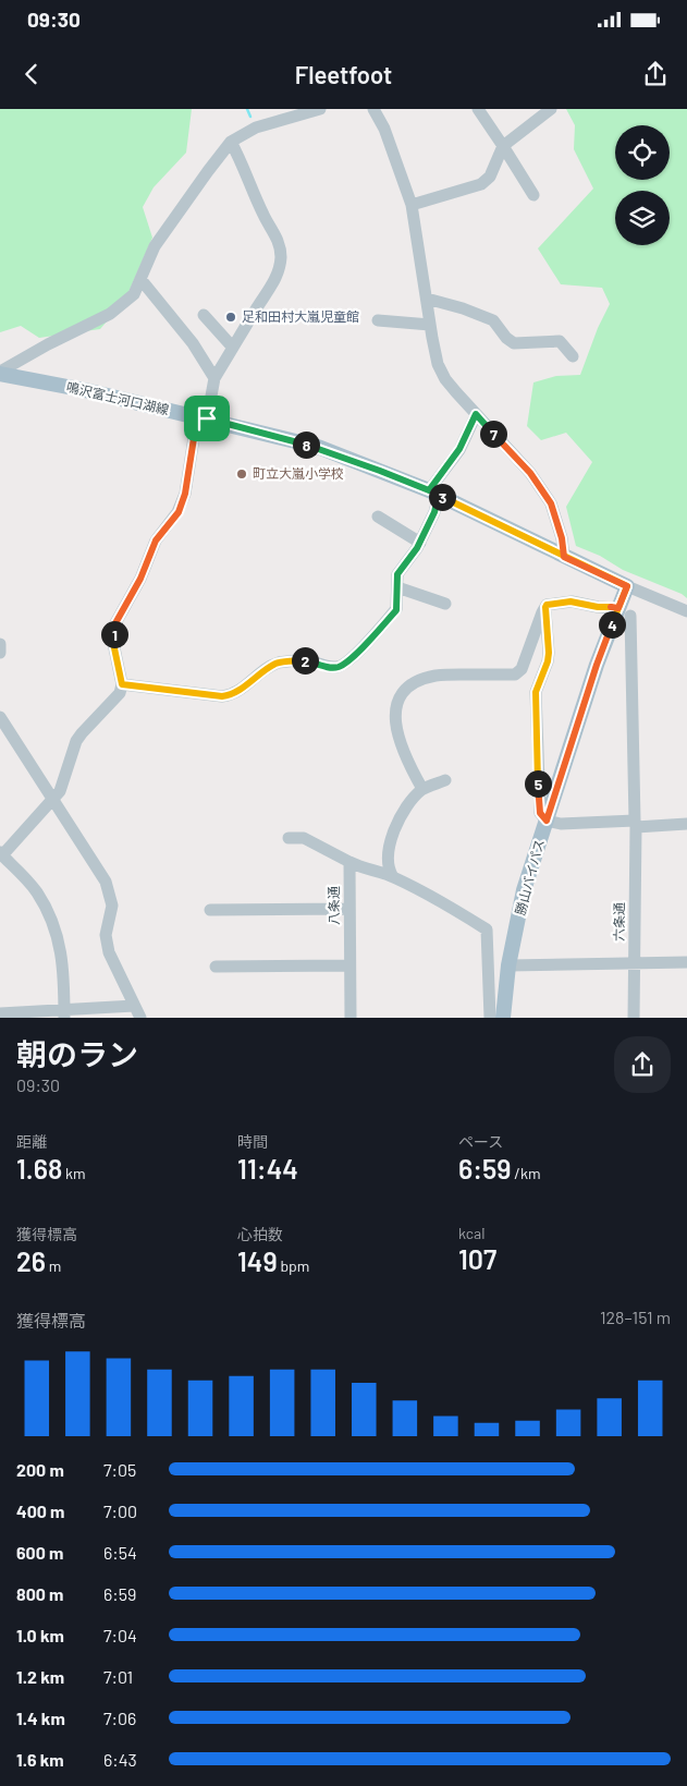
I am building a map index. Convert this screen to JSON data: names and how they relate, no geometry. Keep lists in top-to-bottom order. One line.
{"streets":{"main road":["鳴沢富士河口湖線","勝山バイパス"],"street":["八条通","六条通"]},"crossings":[["鳴沢富士河口湖線","勝山バイパス"],["勝山バイパス","六条通"]],"places":["足和田村大嵐児童館","町立大嵐小学校"],"page":{"status":"09:30","header":"Fleetfoot","pins":["7","8","3","4","1","2","5"],"heading":["朝のラン","09:30"],"stats":[["距離","1.68 km"],["時間","11:44"],["ペース","6:59 /km"],["獲得標高","26 m"],["心拍数","149 bpm"],["kcal","107"]],"chart":["獲得標高","128–151 m"],"list":[{"name":"200 m","note":"7:05"},{"name":"400 m","note":"7:00"},{"name":"600 m","note":"6:54"},{"name":"800 m","note":"6:59"},{"name":"1.0 km","note":"7:04"},{"name":"1.2 km","note":"7:01"},{"name":"1.4 km","note":"7:06"},{"name":"1.6 km","note":"6:43"}]}}
